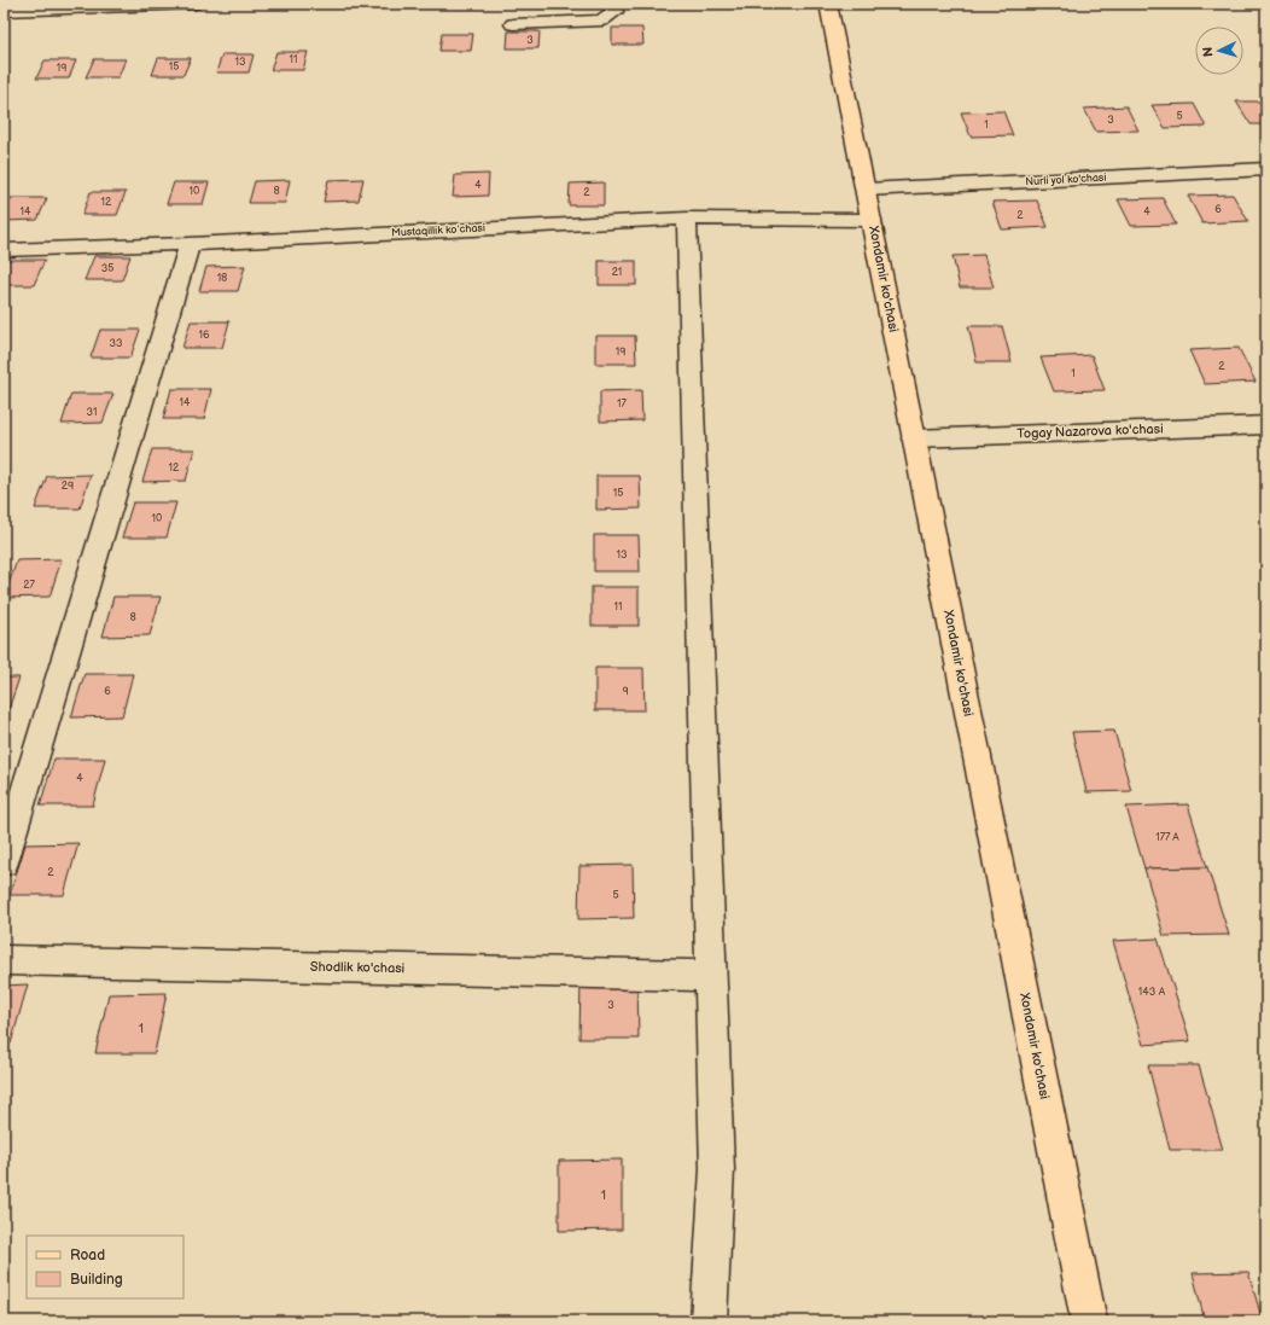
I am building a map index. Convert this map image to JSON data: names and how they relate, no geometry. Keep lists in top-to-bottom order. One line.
{"streets":{"main road":["Xondamir ko'chasi"],"street":["Nurli yol ko'chasi","Mustaqillik koʻchasi","Togay Nazarova ko'chasi","Shodlik ko'chasi"]},"crossings":[["Nurli yol ko'chasi","Xondamir ko'chasi"],["Mustaqillik koʻchasi","Xondamir ko'chasi"],["Xondamir ko'chasi","Togay Nazarova ko'chasi"]],"house_numbers":["3","11","13","15","19","5","3","1","4","10","8","2","12","6","14","4","2","35","21","18","16","33","19","2","1","14","17","31","12","29","15","10","13","27","11","8","6","9","4","177 А","2","5","143 А","3","1","1"],"legend":["Road","Building"],"north":"left"}
